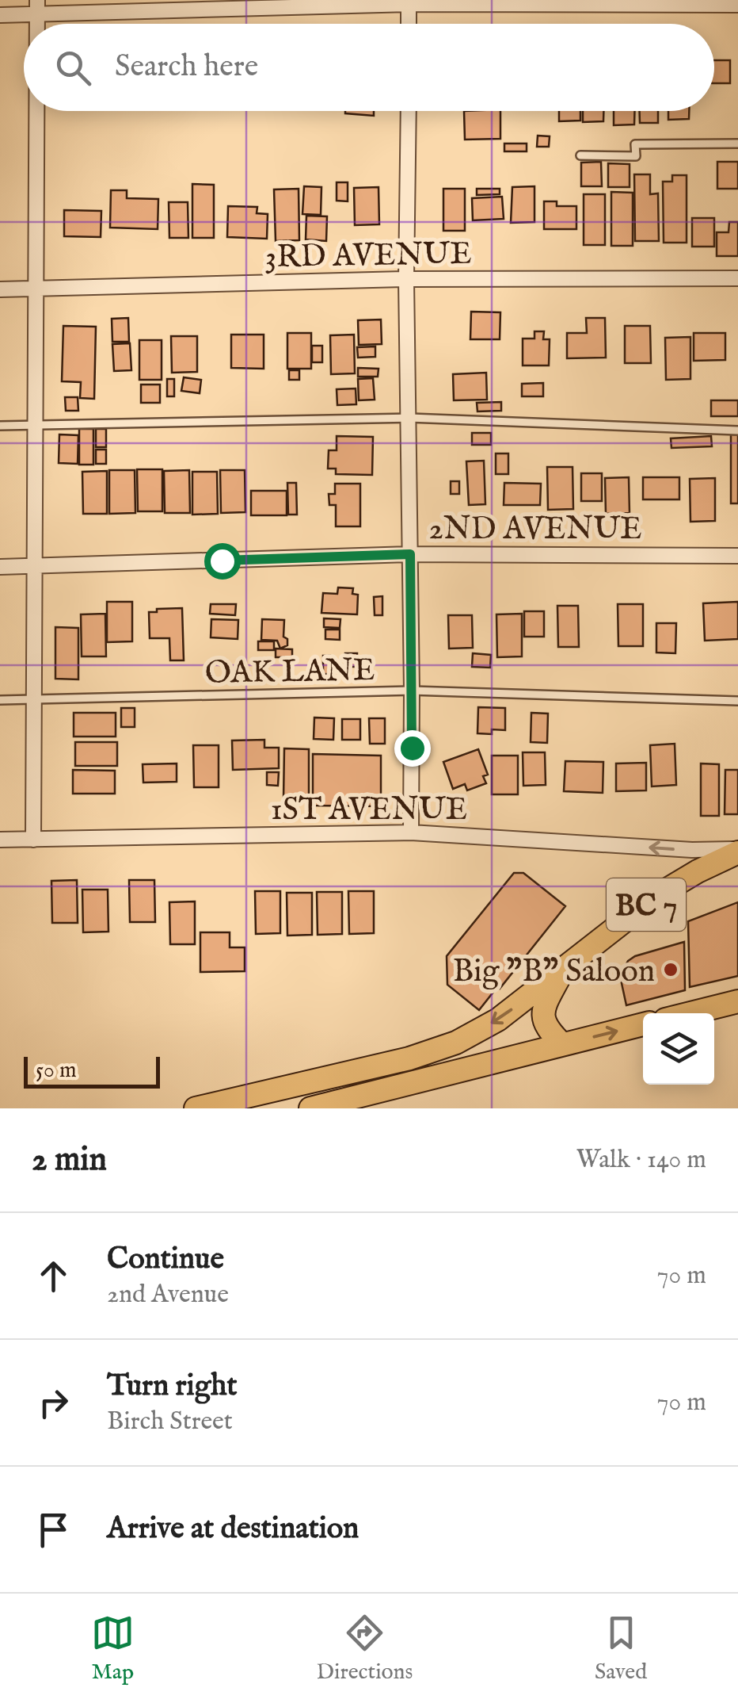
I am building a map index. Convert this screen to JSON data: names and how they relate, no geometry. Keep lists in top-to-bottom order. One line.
{"streets":{"main road":["BC 7"],"street":["3RD AVENUE","2ND AVENUE","1ST AVENUE"],"lane":["OAK LANE"]},"crossings":[["1ST AVENUE","BC 7"]],"one_way":["1ST AVENUE"],"places":["Big \"B\" Saloon"],"scale_bar":"50 m","page":{"search":"Search here","scale":"50 m","heading":["2 min","Walk · 140 m"],"list":[["Continue","2nd Avenue","70 m"],["Turn right","Birch Street","70 m"],"Arrive at destination"],"nav":["Map","Directions","Saved"]}}
